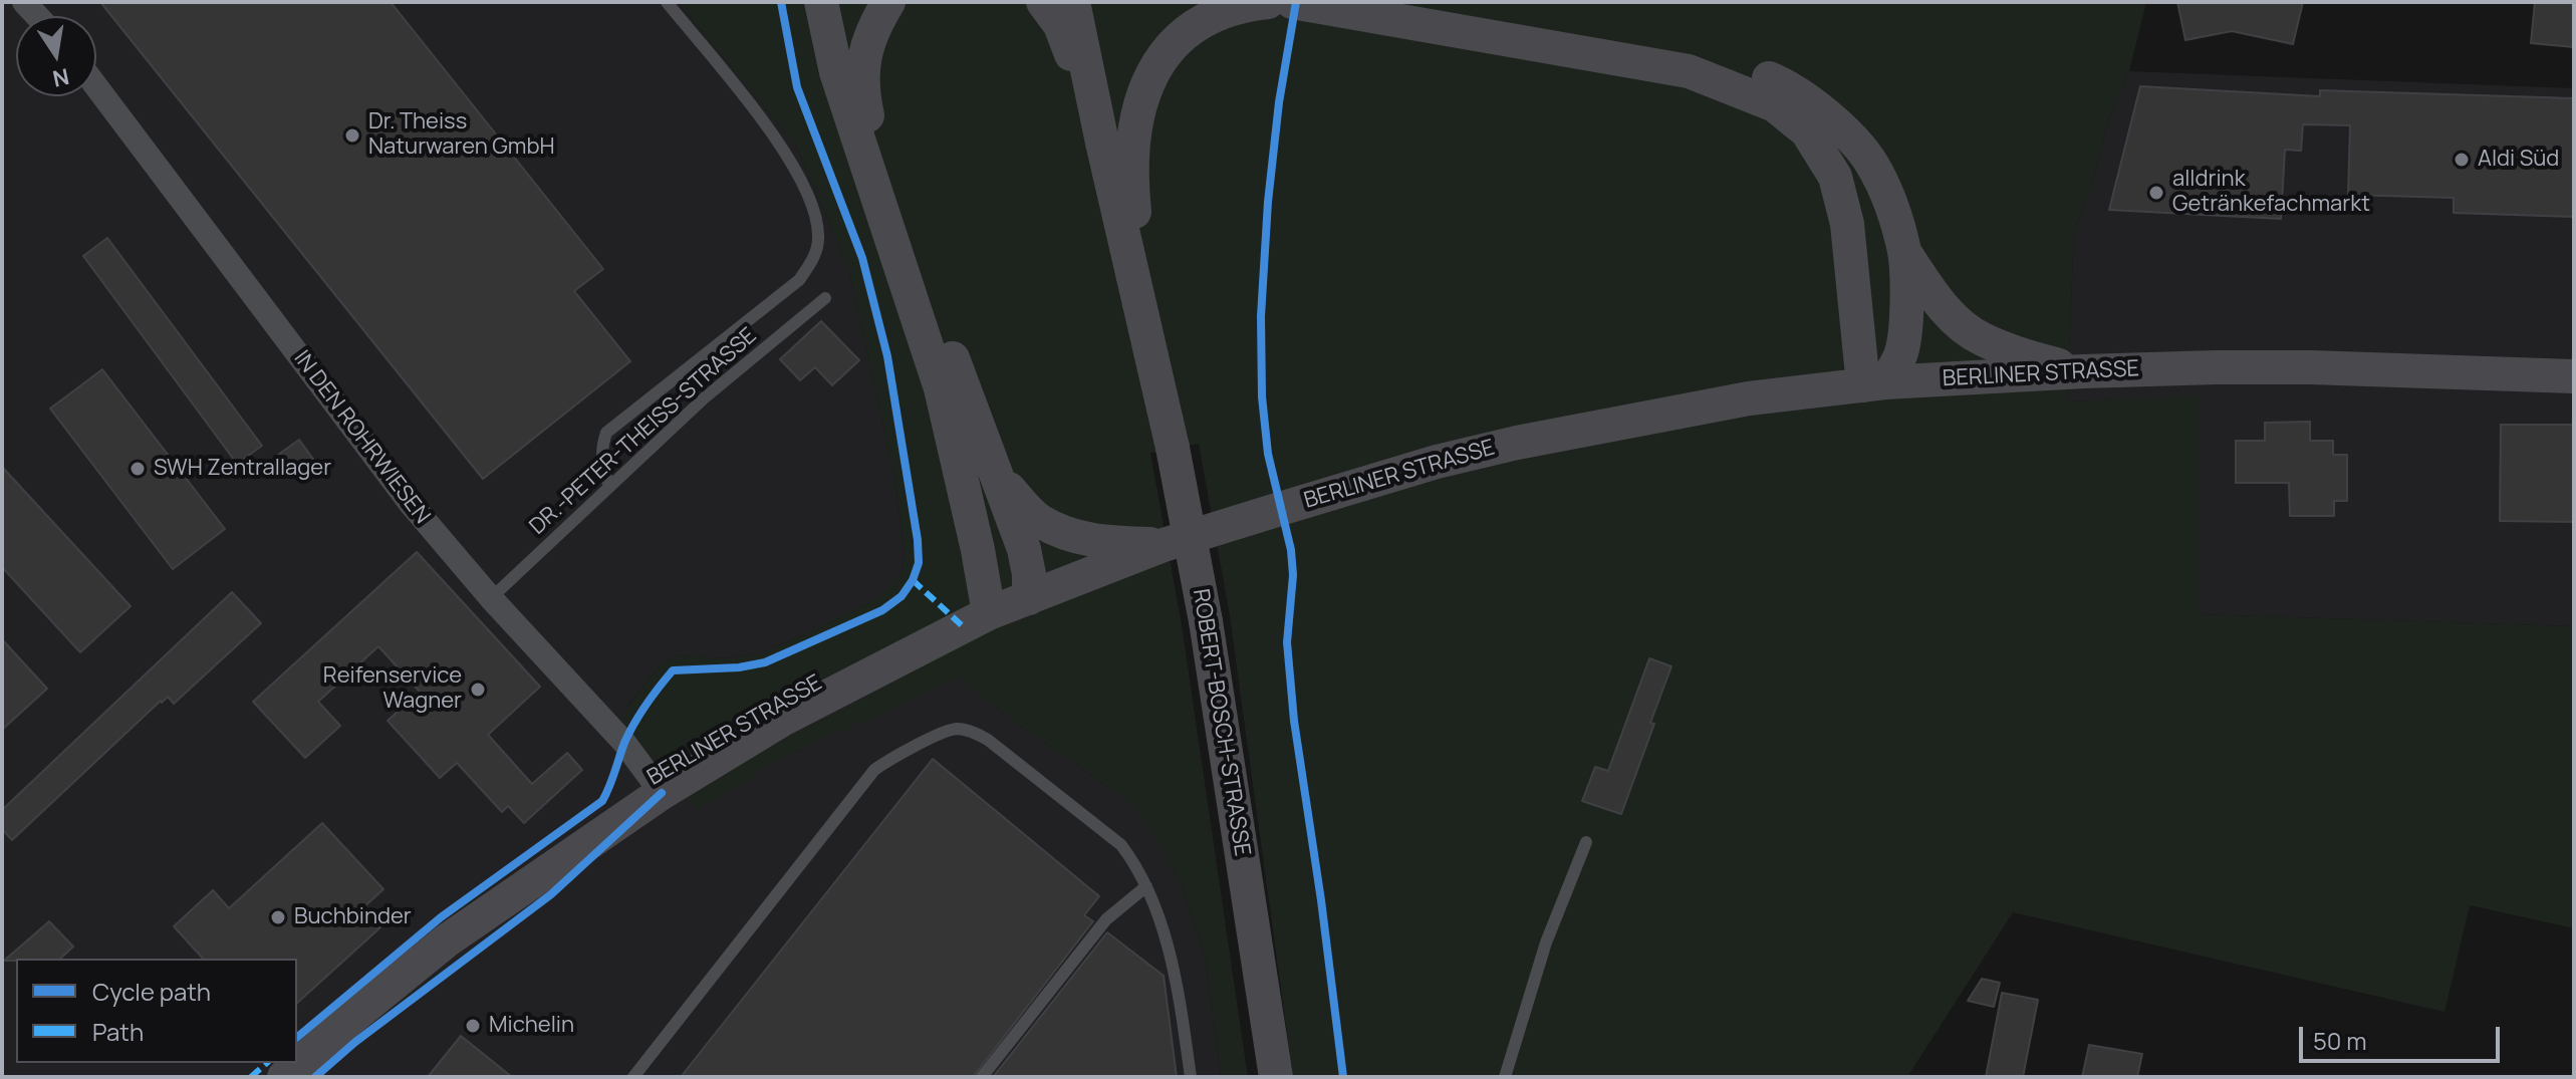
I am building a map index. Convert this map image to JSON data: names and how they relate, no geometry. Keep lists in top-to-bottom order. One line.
{"streets":{"main road":["BERLINER STRASSE","ROBERT-BOSCH-STRASSE"],"street":["IN DEN ROHRWIESEN"],"lane":["DR.-PETER-THEISS-STRASSE"]},"crossings":[["BERLINER STRASSE","IN DEN ROHRWIESEN"],["DR.-PETER-THEISS-STRASSE","IN DEN ROHRWIESEN"]],"places":["Dr. Theiss Naturwaren GmbH","Aldi Süd","alldrink Getränkefachmarkt","SWH Zentrallager","Reifenservice Wagner","Buchbinder","Michelin"],"legend":["Cycle path","Path"],"scale_bar":"50 m","north":"bottom"}
